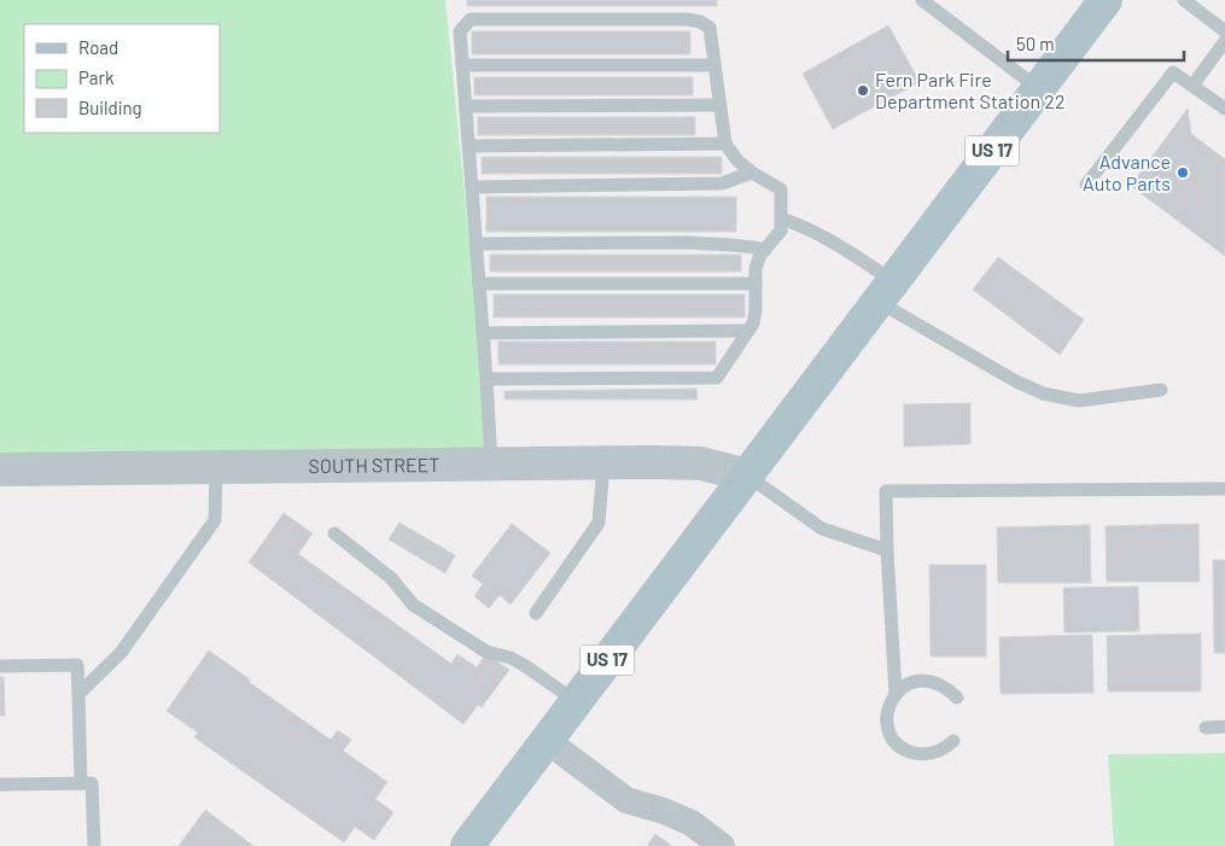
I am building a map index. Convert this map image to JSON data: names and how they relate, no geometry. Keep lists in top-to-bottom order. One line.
{"streets":{"main road":["US 17"],"street":["SOUTH STREET"]},"crossings":[["US 17","SOUTH STREET"]],"places":["Fern Park Fire Department Station 22","Advance Auto Parts"],"legend":["Road","Park","Building"],"scale_bar":"50 m"}
